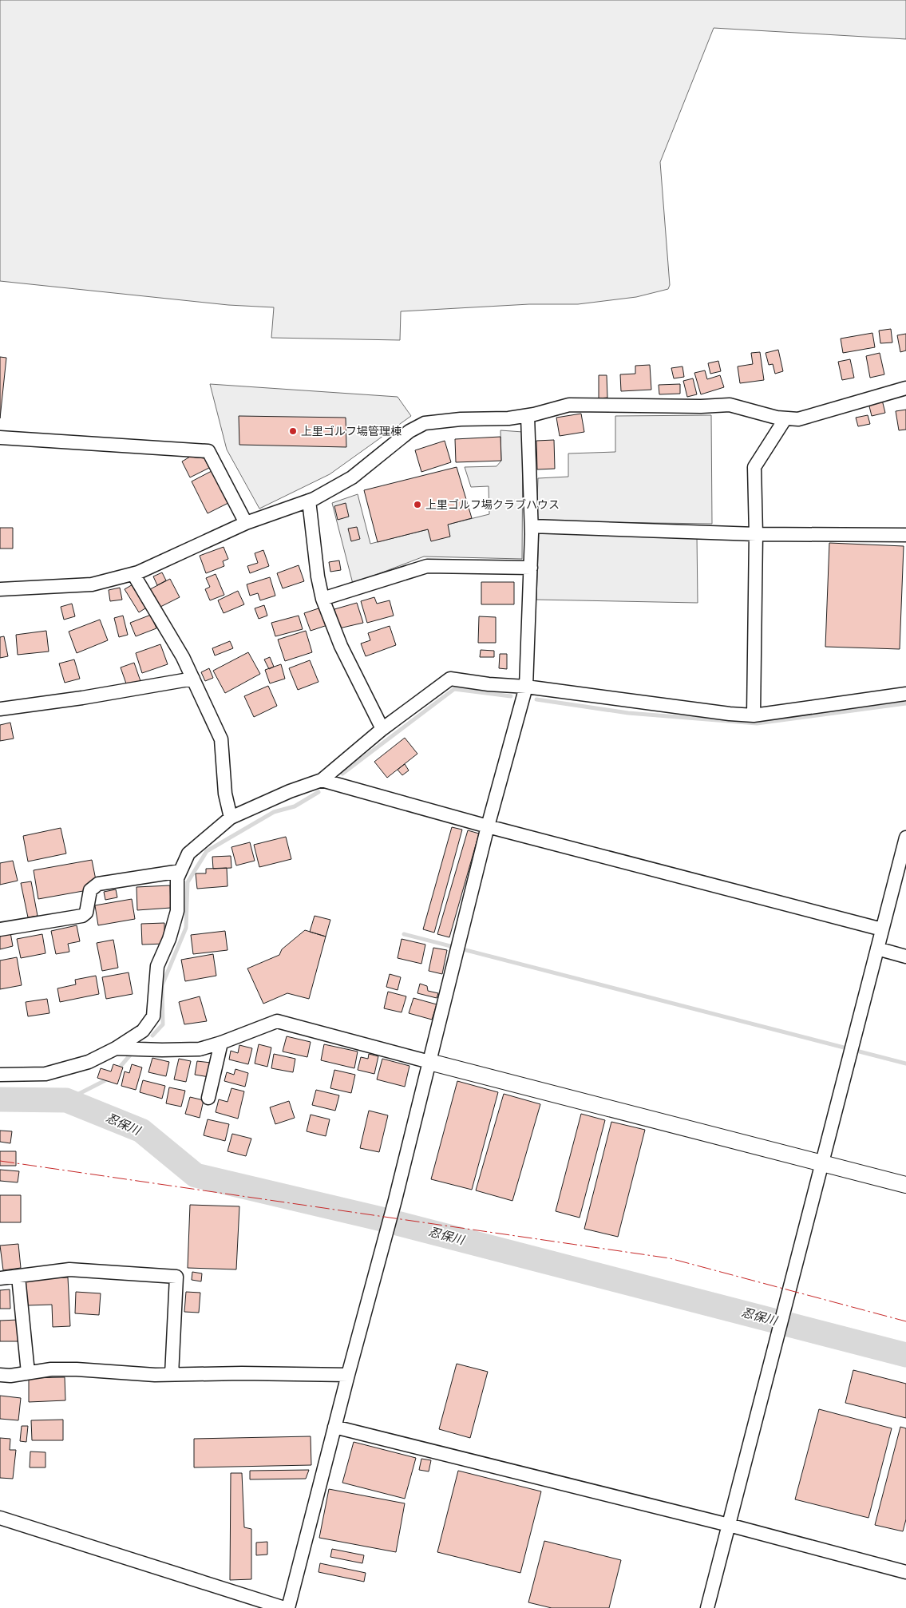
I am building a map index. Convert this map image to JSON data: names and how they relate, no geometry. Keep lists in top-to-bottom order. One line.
{"water":["忍保川"],"places":["上里ゴルフ場管理棟","上里ゴルフ場クラブハウス"]}
